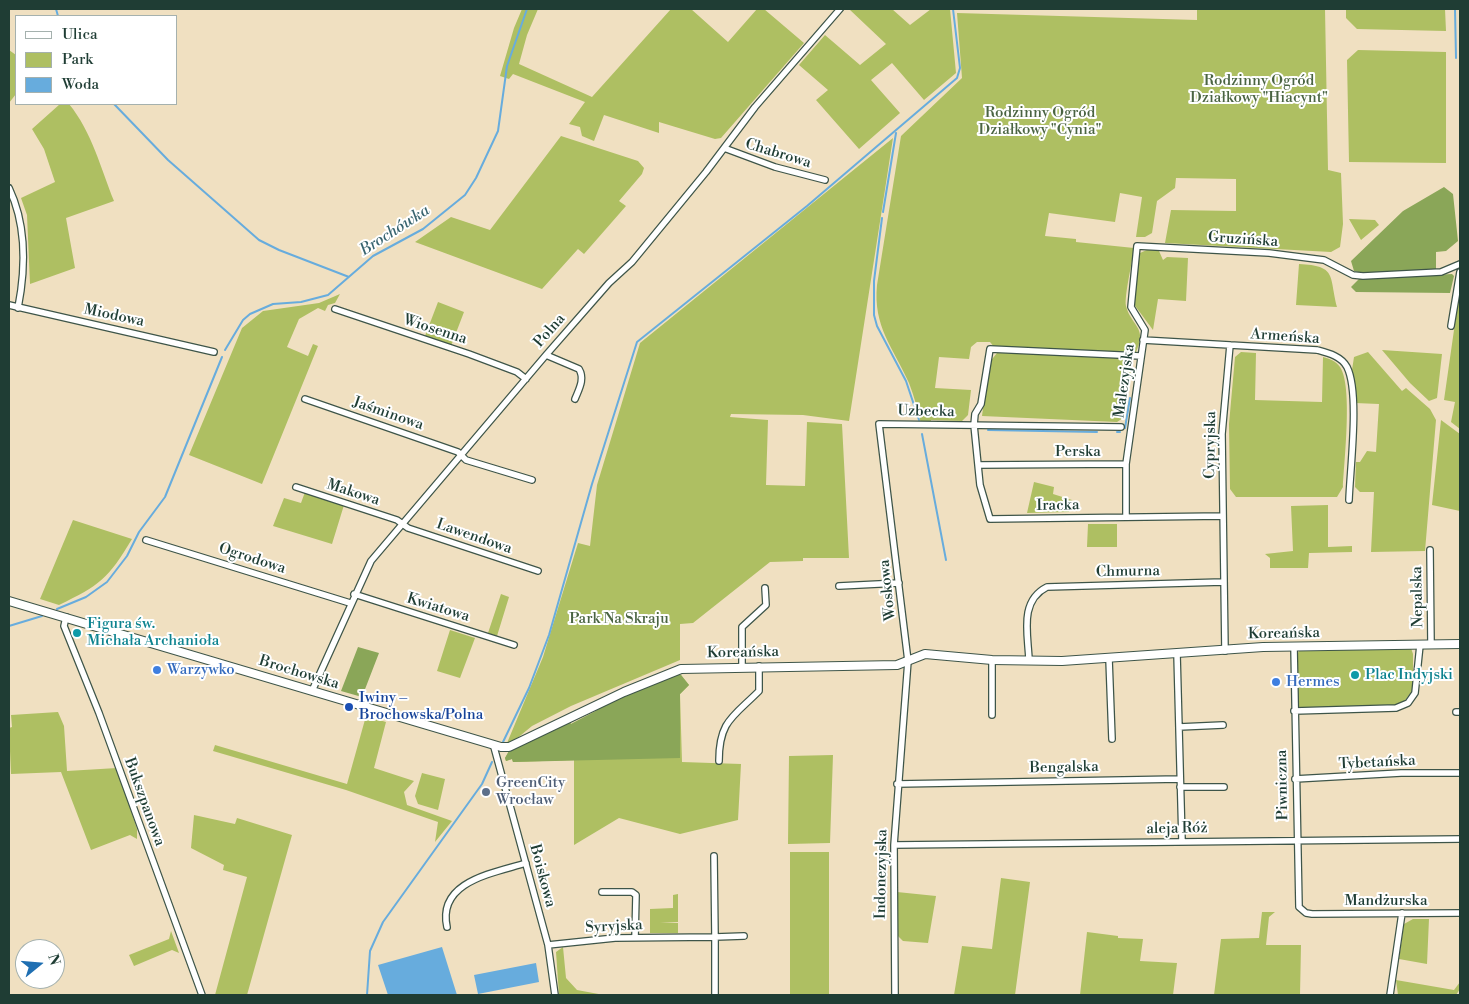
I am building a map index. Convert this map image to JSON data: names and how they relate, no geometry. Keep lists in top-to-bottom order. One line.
{"streets":{"street":["Chabrowa","Gruzińska","Miodowa","Wiosenna","Polna","Armeńska","Malezyjska","Uzbecka","Jaśminowa","Cypryjska","Perska","Makowa","Iracka","Lawendowa","Ogrodowa","Chmurna","Woskowa","Nepalska","Kwiatowa","Koreańska","Brochowska","Tybetańska","Bengalska","Piwniczna","Bukszpanowa","aleja Róż","Indonezyjska","Boiskowa","Mandżurska","Syryjska"]},"crossings":[["Chabrowa","Polna"],["Gruzińska","Malezyjska"],["Wiosenna","Polna"],["Polna","Jaśminowa"],["Polna","Makowa"],["Polna","Lawendowa"],["Polna","Ogrodowa"],["Polna","Kwiatowa"],["Polna","Brochowska"],["Armeńska","Malezyjska"],["Armeńska","Cypryjska"],["Malezyjska","Perska"],["Uzbecka","Iracka"],["Uzbecka","Woskowa"],["Cypryjska","Iracka"],["Cypryjska","Chmurna"],["Perska","Iracka"],["Makowa","Lawendowa"],["Chmurna","Koreańska"],["Woskowa","Koreańska"],["Woskowa","Indonezyjska"],["Nepalska","Koreańska"],["Koreańska","Brochowska"],["Koreańska","Piwniczna"],["Brochowska","Bukszpanowa"],["Brochowska","Boiskowa"],["Tybetańska","Piwniczna"],["Bengalska","Indonezyjska"],["Piwniczna","aleja Róż"],["Piwniczna","Mandżurska"],["aleja Róż","Indonezyjska"],["Boiskowa","Syryjska"]],"water":["Brochówka"],"parks":["Rodzinny Ogród Działkowy \"Hiacynt\"","Rodzinny Ogród Działkowy \"Cynia\"","Park Na Skraju"],"places":["Figura św. Michała Archanioła","Warzywko","Plac Indyjski","Hermes","Iwiny – Brochowska/Polna","GreenCity Wrocław"],"legend":["Ulica","Park","Woda"],"north":"right"}
